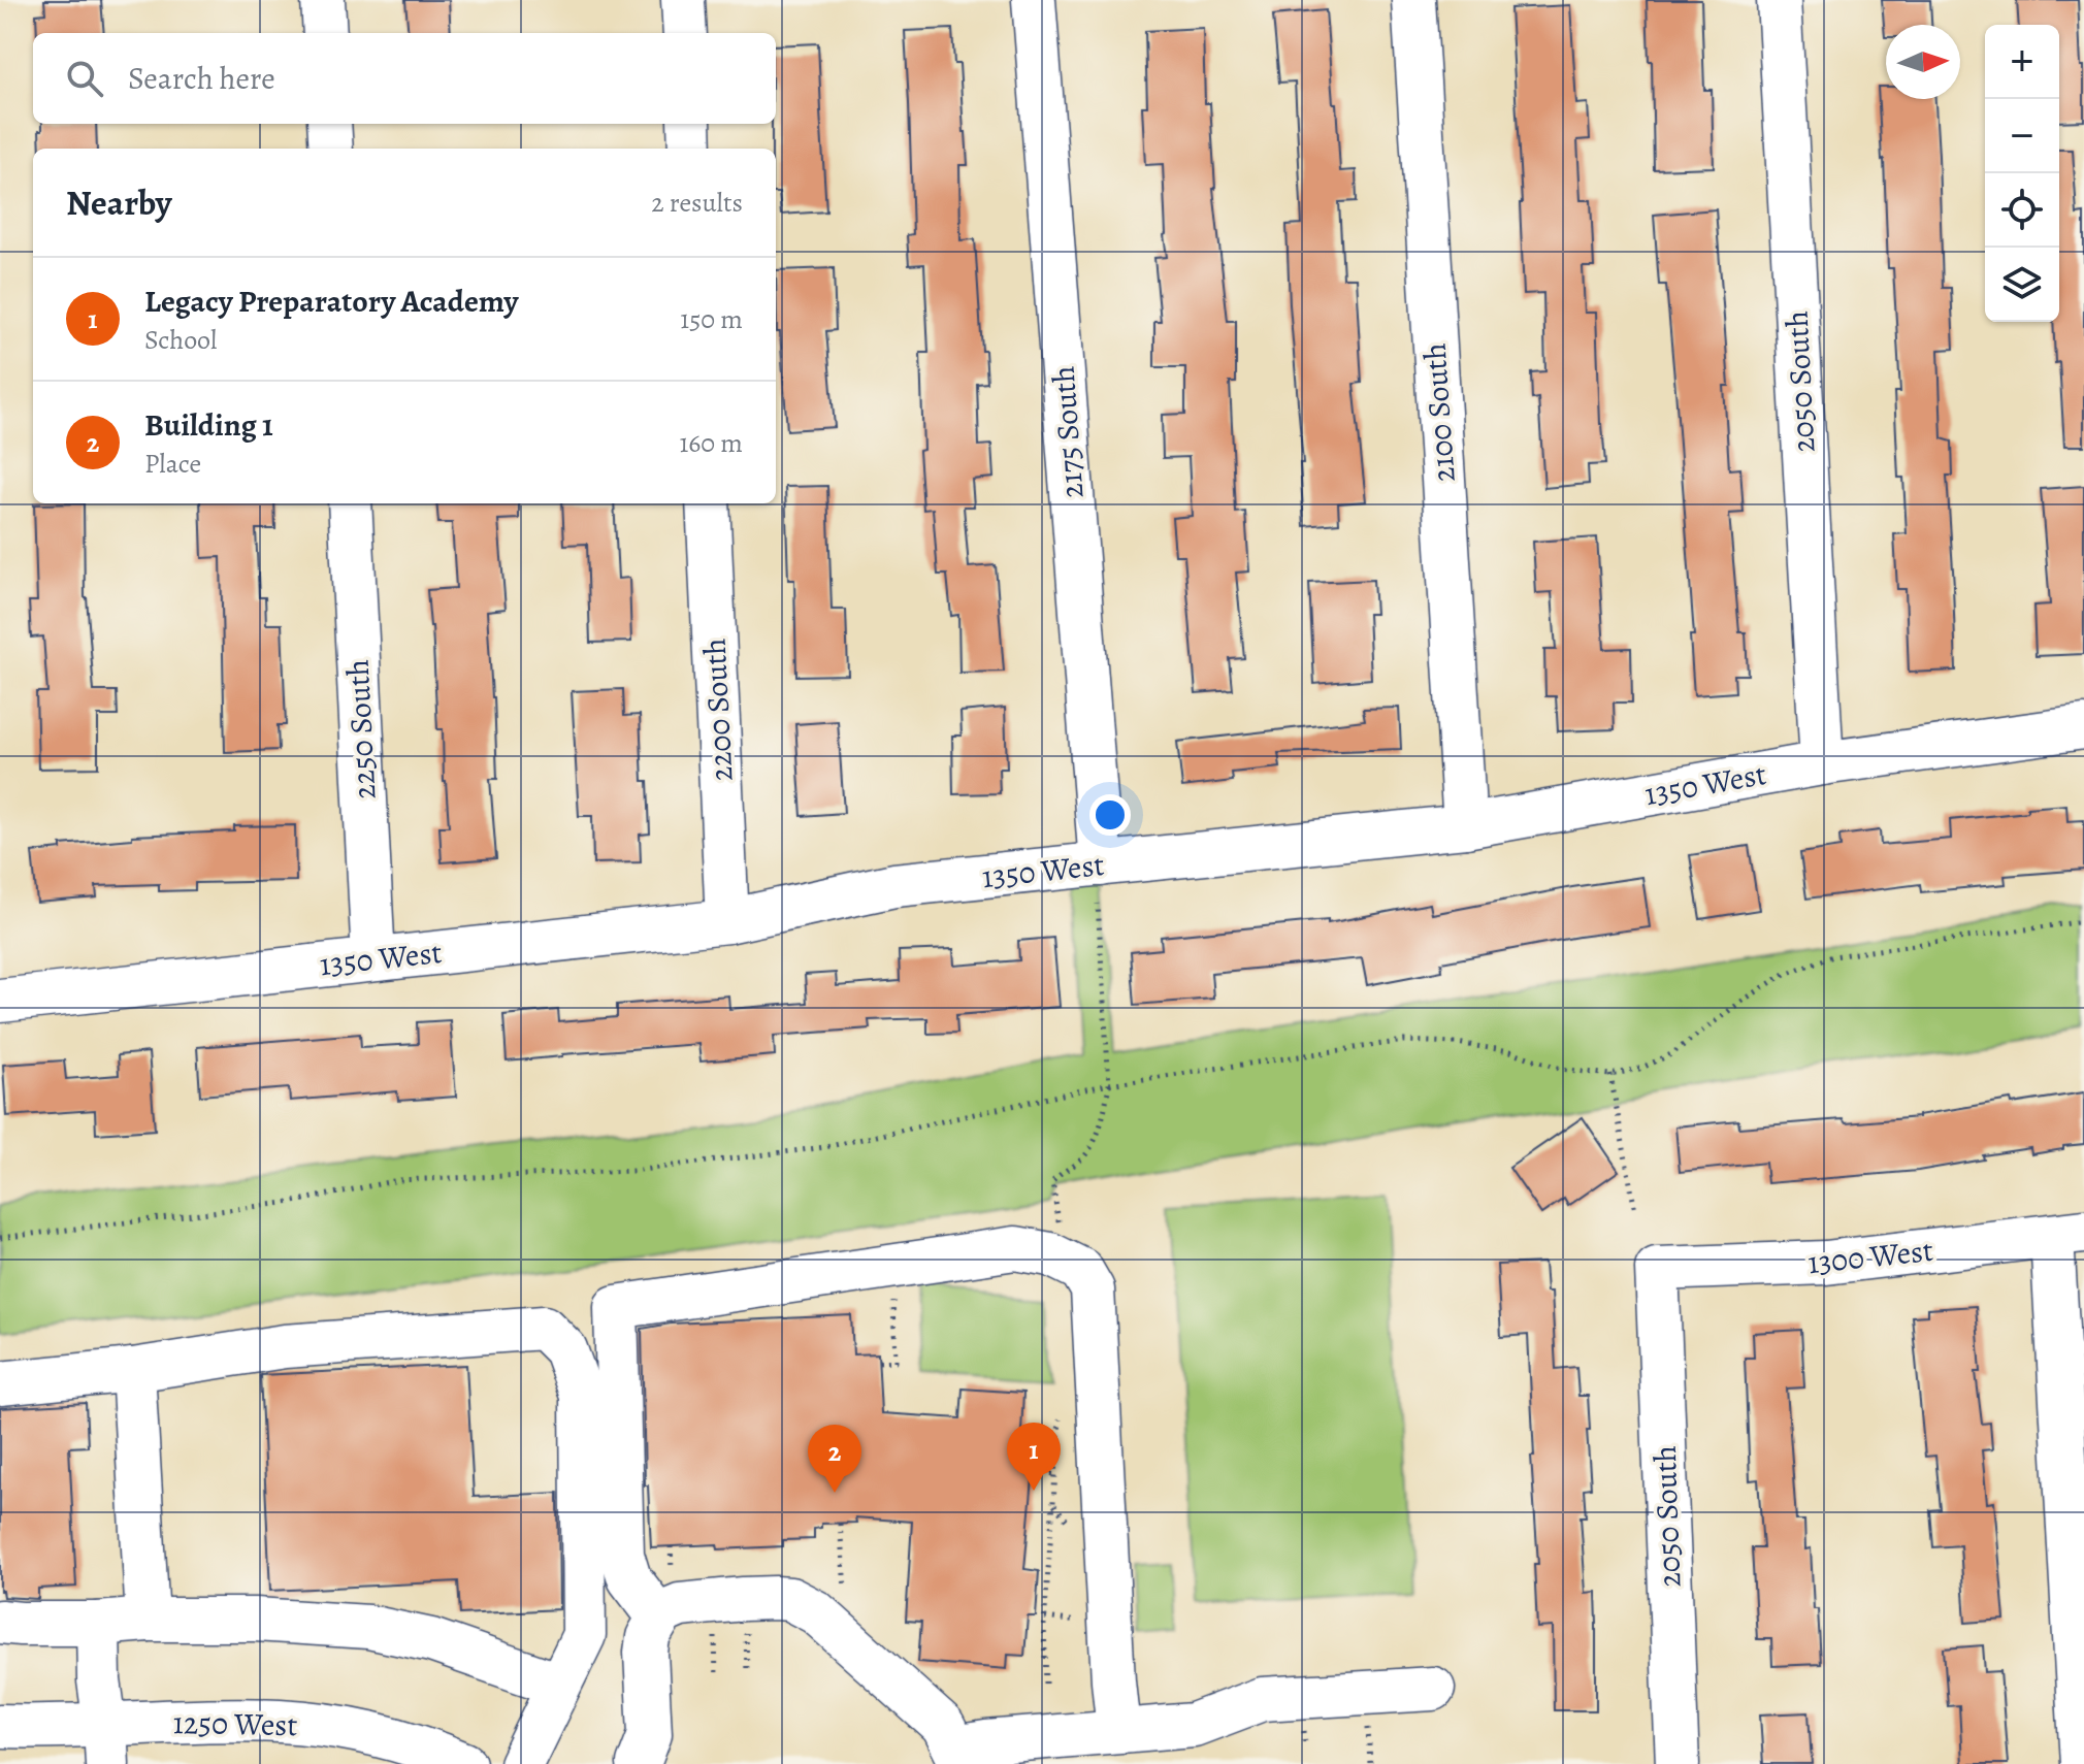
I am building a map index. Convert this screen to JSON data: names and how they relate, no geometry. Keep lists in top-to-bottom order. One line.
{"streets":{"street":["2050 South","2100 South","2175 South","2200 South","2250 South","1350 West","1300 West","1250 West"]},"crossings":[["2050 South","1350 West"],["2050 South","1300 West"],["2100 South","1350 West"],["2175 South","1350 West"],["2200 South","1350 West"],["2250 South","1350 West"]],"north":"right","page":{"map_buttons":["+","−"],"search":"Search here","heading":["Nearby","2 results"],"list":[{"mark":"1","name":"Legacy Preparatory Academy","note":"School","value":"150 m"},{"mark":"2","name":"Building 1","note":"Place","value":"160 m"}],"pins":["1","2"]}}
